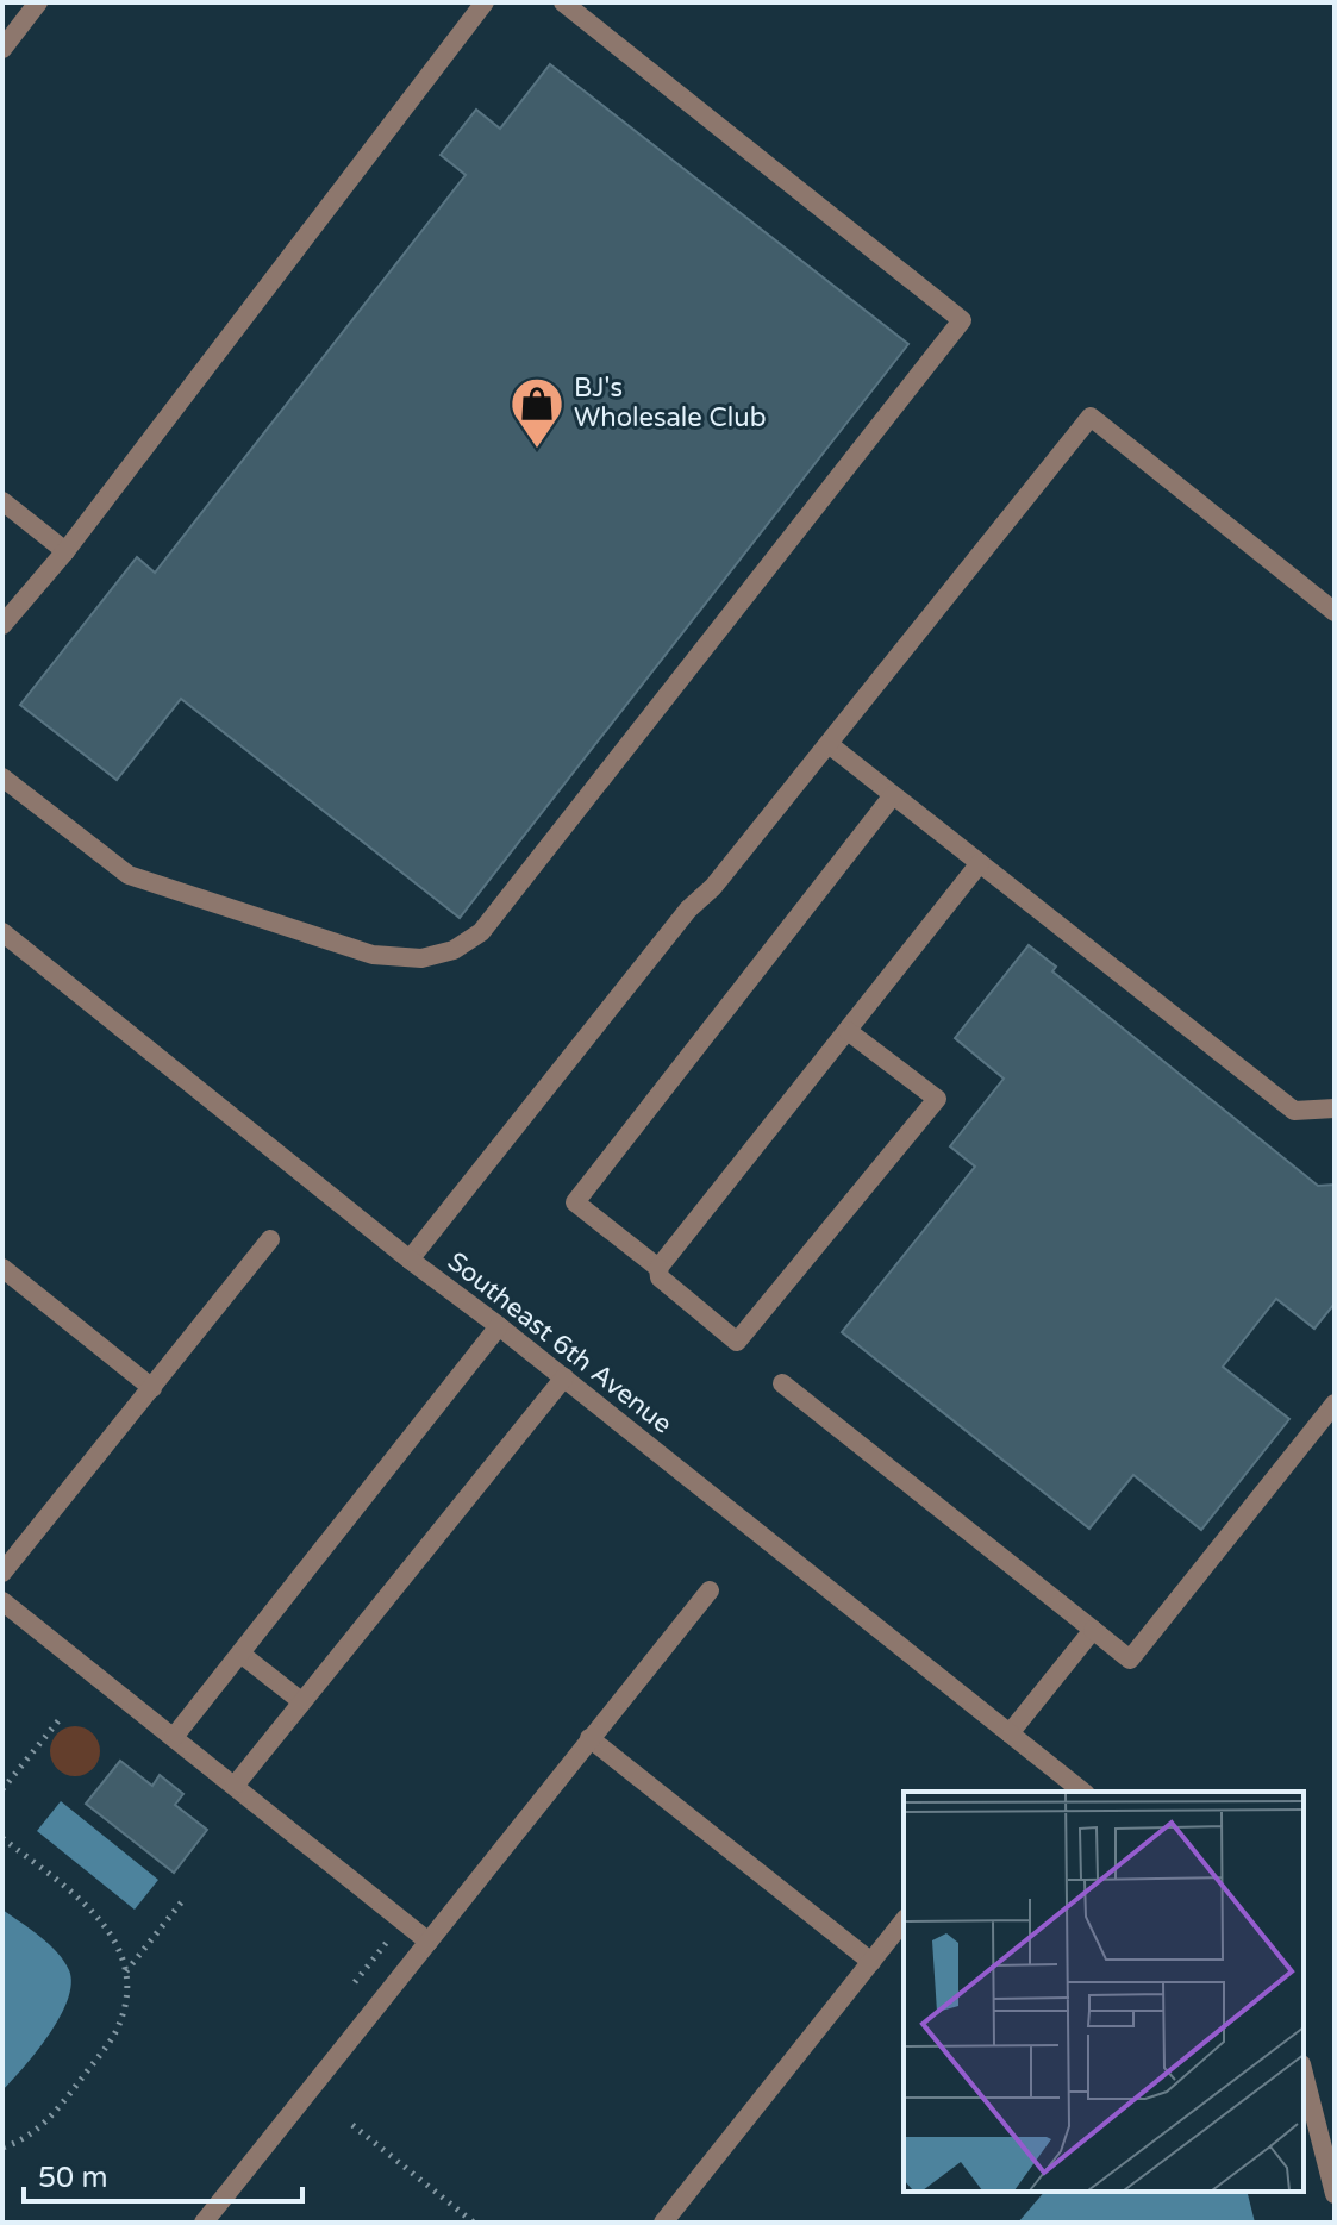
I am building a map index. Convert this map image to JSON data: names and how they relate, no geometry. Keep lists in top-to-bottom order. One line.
{"streets":{"street":["Southeast 6th Avenue"]},"places":{"shop":["BJ's Wholesale Club"]},"scale_bar":"50 m"}
